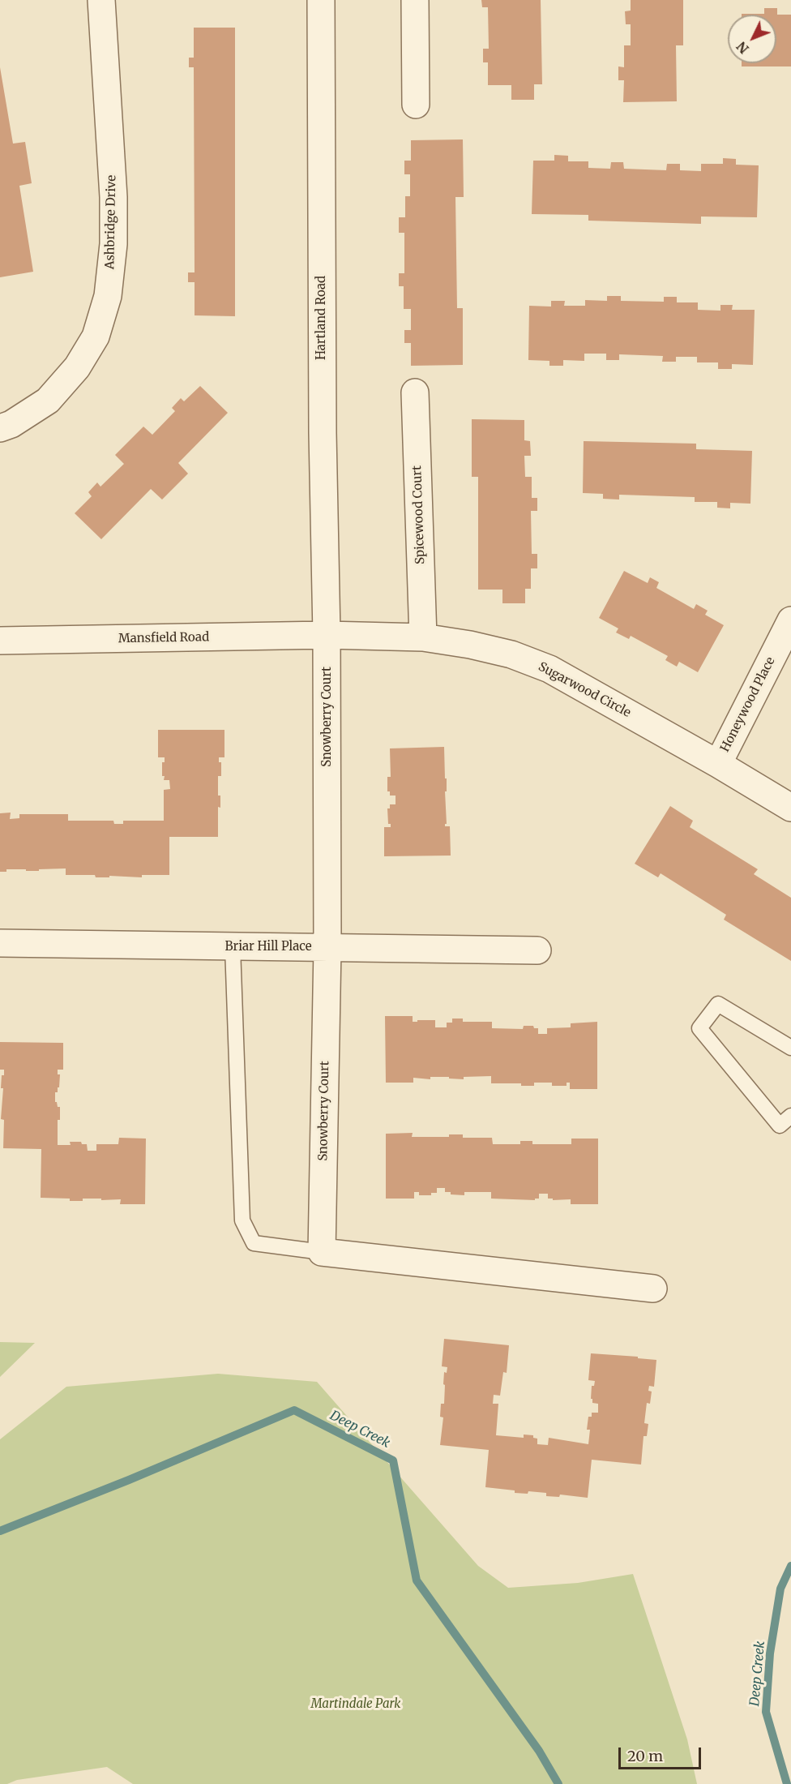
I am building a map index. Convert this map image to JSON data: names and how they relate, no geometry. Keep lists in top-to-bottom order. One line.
{"streets":{"street":["Ashbridge Drive","Hartland Road","Spicewood Court","Mansfield Road","Sugarwood Circle","Honeywood Place","Snowberry Court","Briar Hill Place"]},"crossings":[["Hartland Road","Mansfield Road"],["Hartland Road","Sugarwood Circle"],["Hartland Road","Snowberry Court"],["Spicewood Court","Sugarwood Circle"],["Mansfield Road","Sugarwood Circle"],["Mansfield Road","Snowberry Court"],["Sugarwood Circle","Honeywood Place"],["Sugarwood Circle","Snowberry Court"],["Snowberry Court","Briar Hill Place"]],"water":["Deep Creek"],"parks":["Martindale Park"],"scale_bar":"20 m","north":"bottom left"}
